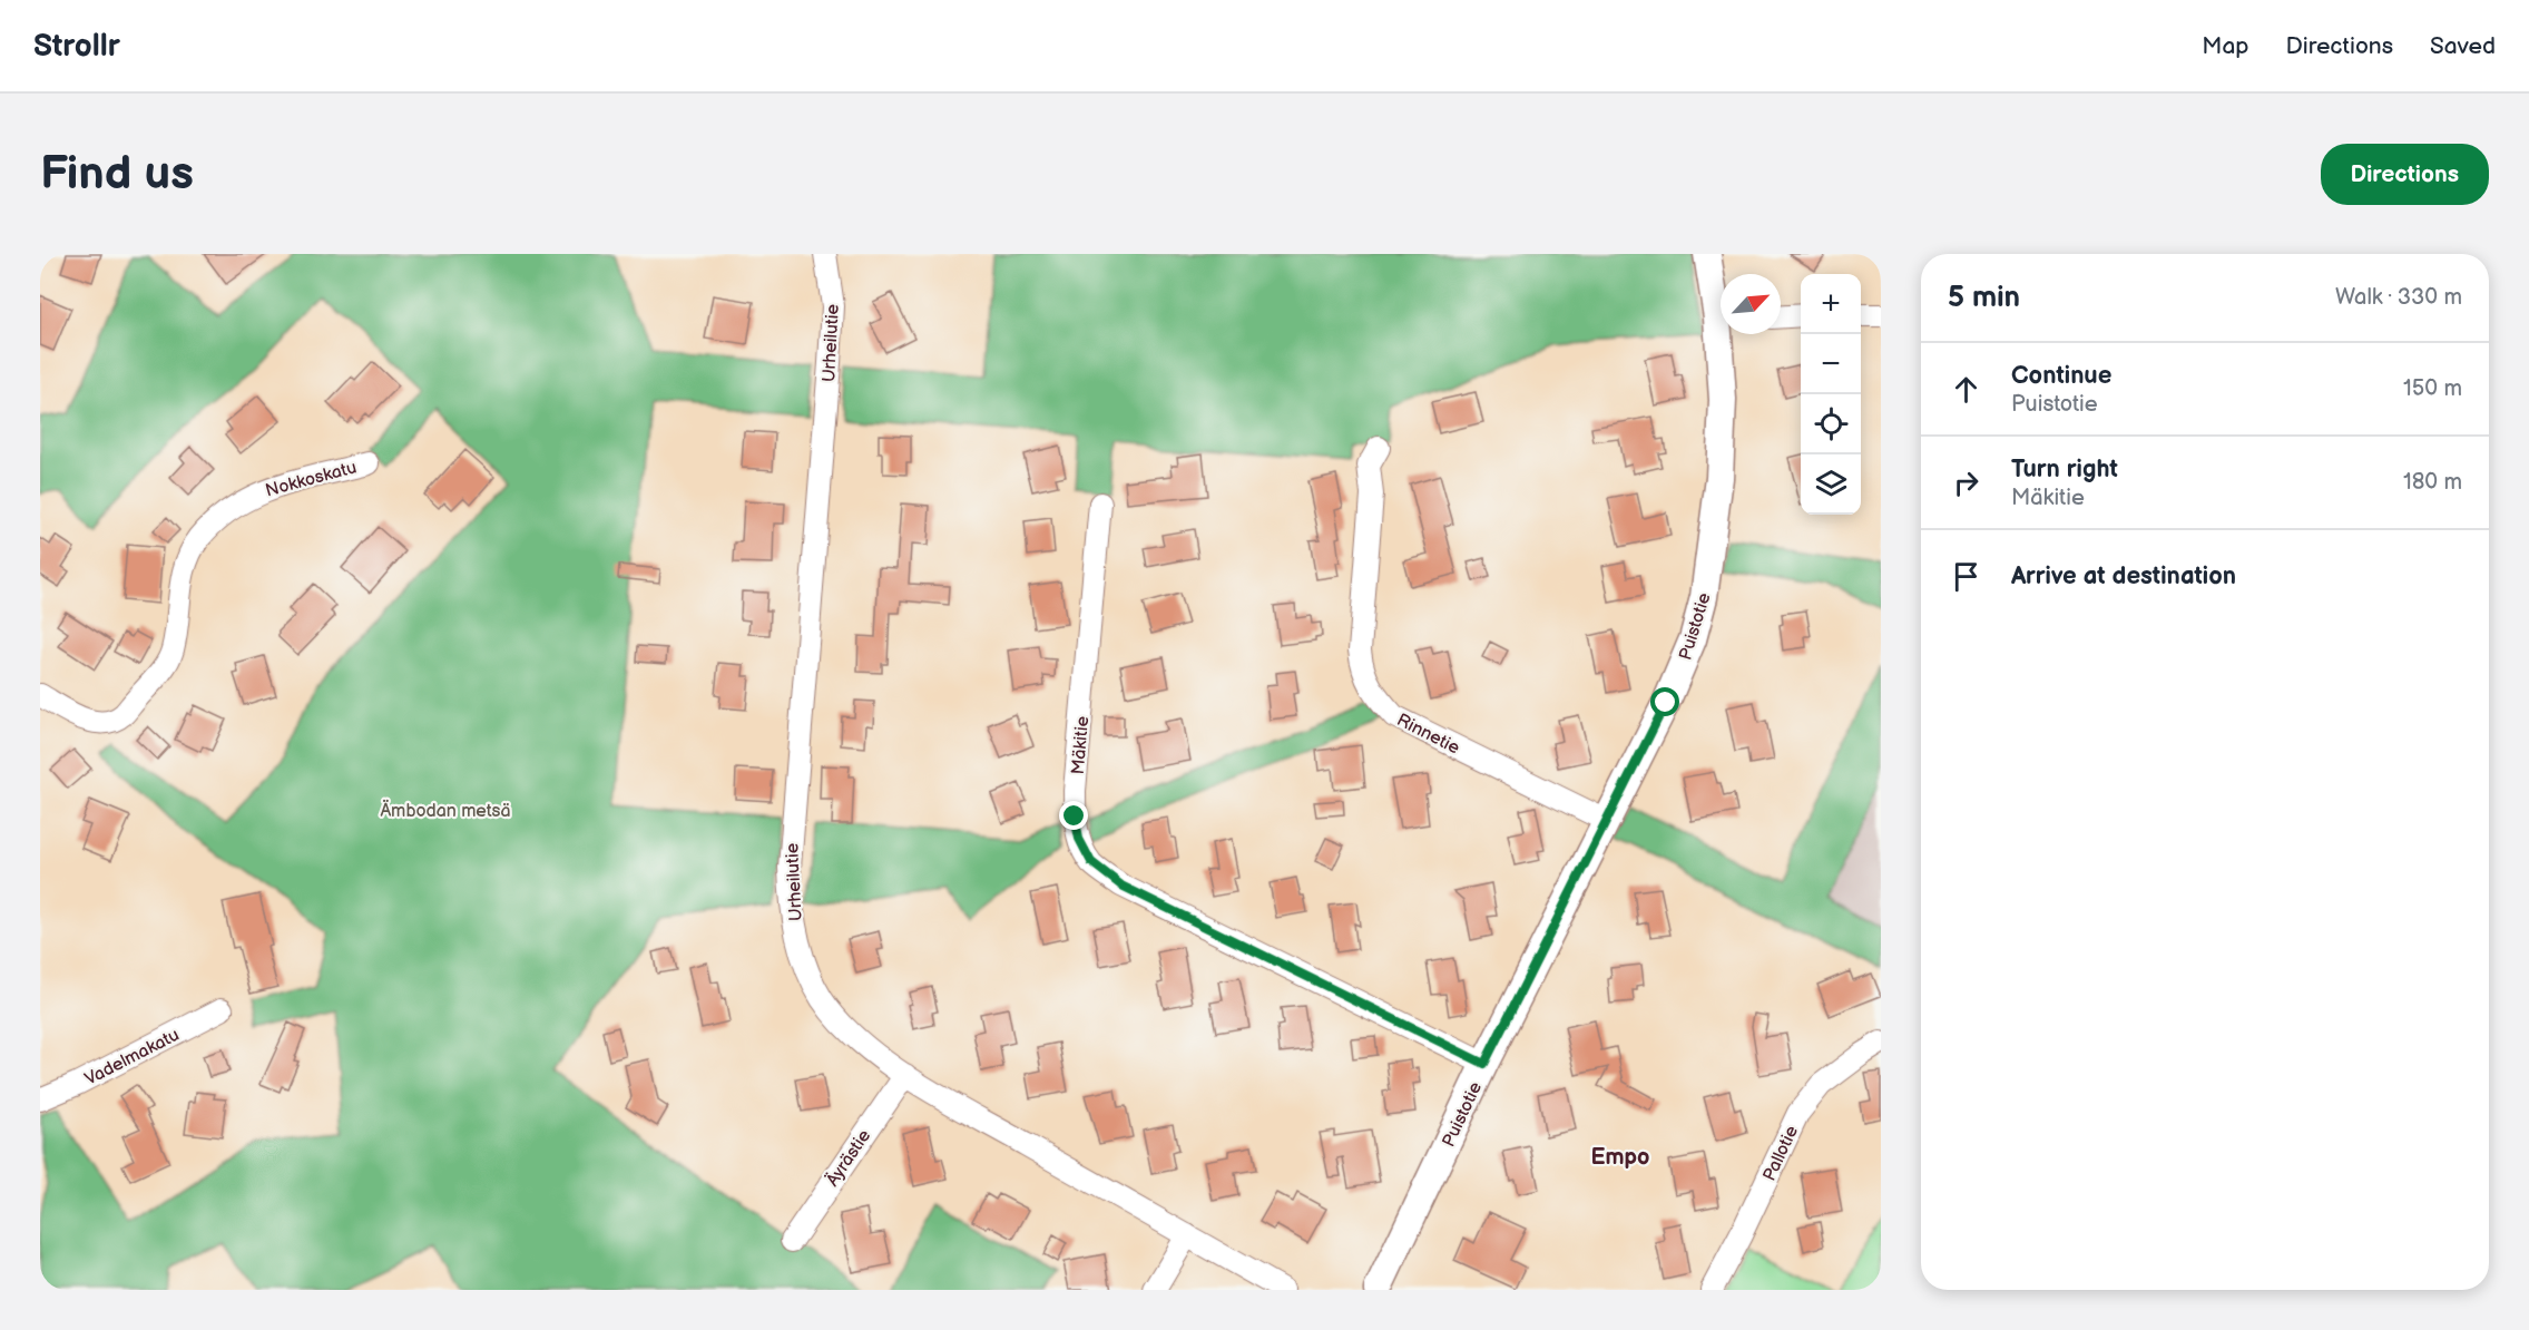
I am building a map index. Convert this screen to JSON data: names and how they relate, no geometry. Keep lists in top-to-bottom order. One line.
{"streets":{"street":["Urheilutie","Nokkoskatu","Puistotie","Rinnetie","Mäkitie","Vadelmakatu","Pallotie","Äyrästie"]},"crossings":[["Urheilutie","Äyrästie"],["Puistotie","Rinnetie"],["Puistotie","Mäkitie"]],"districts":["Empo"],"parks":["Ämbodan metsä"],"north":"top right","page":{"header":"Strollr","nav":["Map","Directions","Saved"],"buttons":"Directions","title":"Find us","heading":["5 min","Walk · 330 m"],"map_buttons":["+","−"],"list":[["Continue","Puistotie","150 m"],["Turn right","Mäkitie","180 m"],"Arrive at destination"]}}
